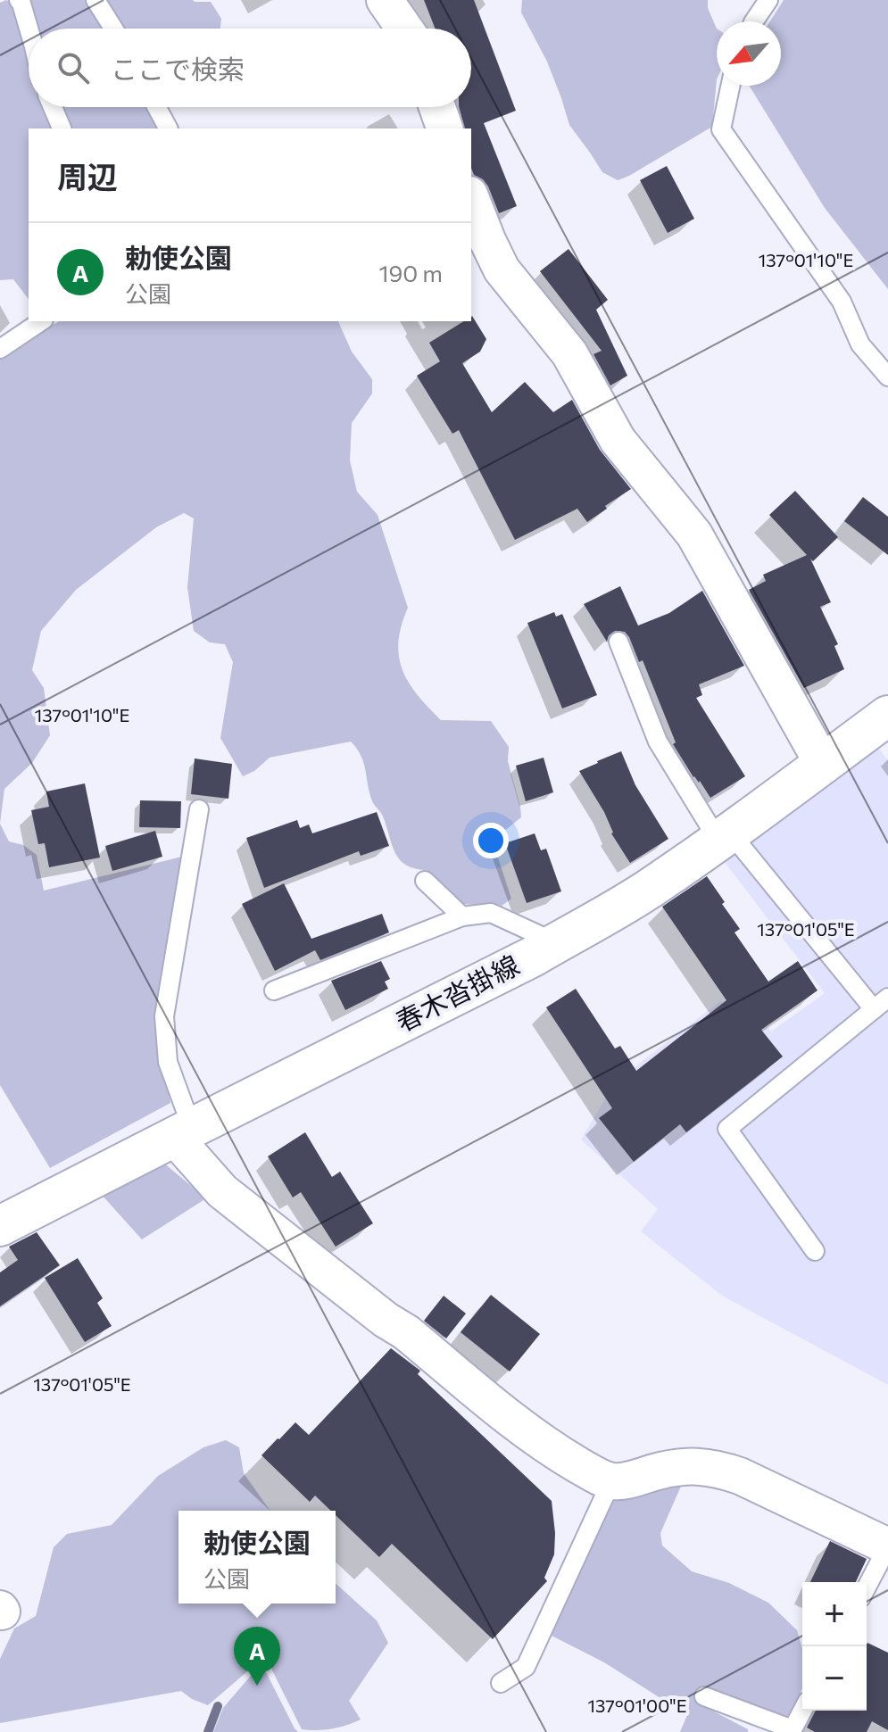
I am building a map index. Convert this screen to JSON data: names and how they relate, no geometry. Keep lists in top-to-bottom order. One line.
{"streets":{"main road":["春木沓掛線"]},"north":"bottom left","page":{"search":"ここで検索","heading":"周辺","list":[{"mark":"A","name":"勅使公園","note":"公園","value":"190 m"}],"popup":["勅使公園","公園"],"map_buttons":["+","−"],"pins":"A"},"coordinates":["137°01'10\"E","137°01'05\"E","137°01'00\"E"]}
